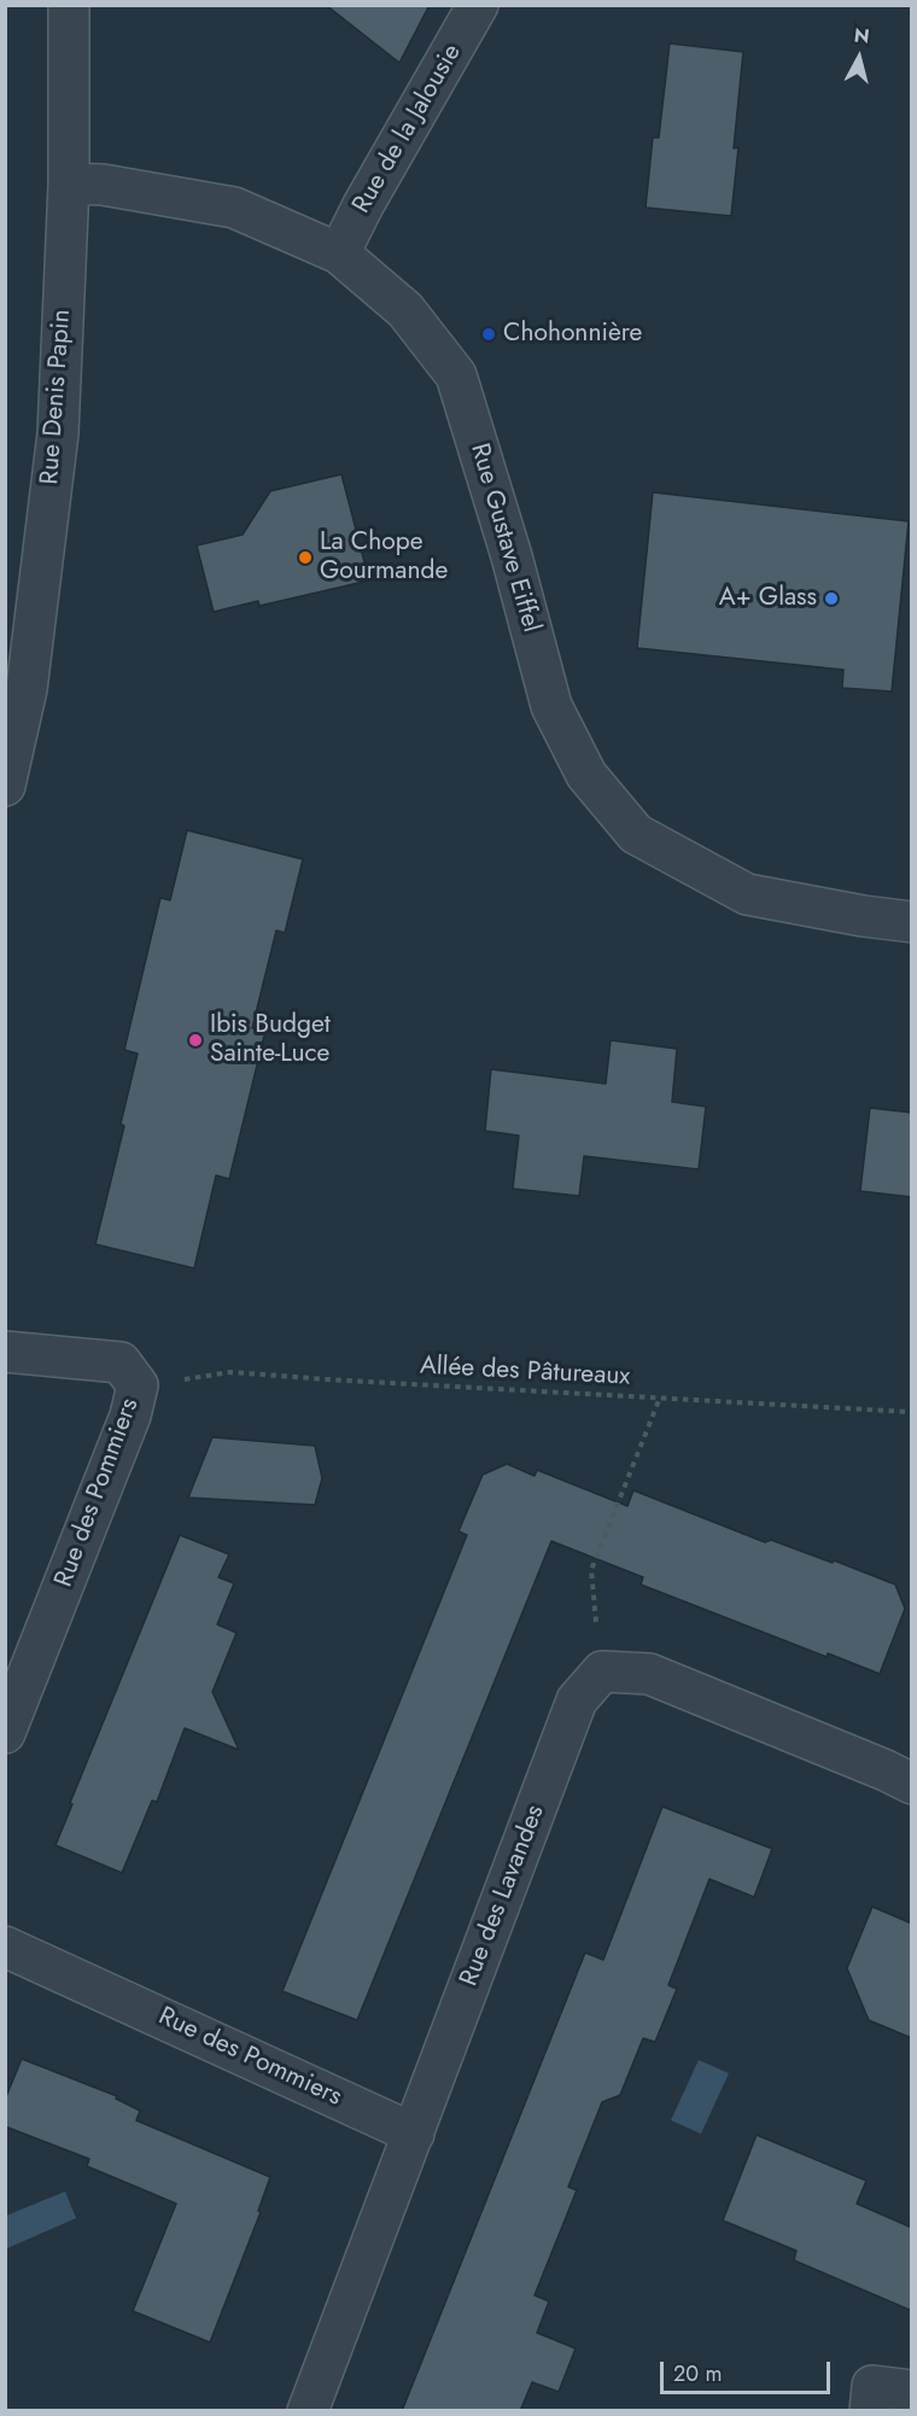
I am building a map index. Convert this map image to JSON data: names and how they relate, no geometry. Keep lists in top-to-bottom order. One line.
{"streets":{"street":["Rue de la Jalousie","Rue Denis Papin","Rue Gustave Eiffel","Rue des Pommiers","Rue des Lavandes"],"path":["Allée des Pâtureaux"]},"crossings":[["Rue de la Jalousie","Rue Gustave Eiffel"],["Rue Denis Papin","Rue Gustave Eiffel"],["Allée des Pâtureaux","Rue des Pommiers"],["Rue des Pommiers","Rue des Lavandes"]],"places":["Chohonnière","La Chope Gourmande","A+ Glass","Ibis Budget Sainte-Luce"],"scale_bar":"20 m","north":"top"}
